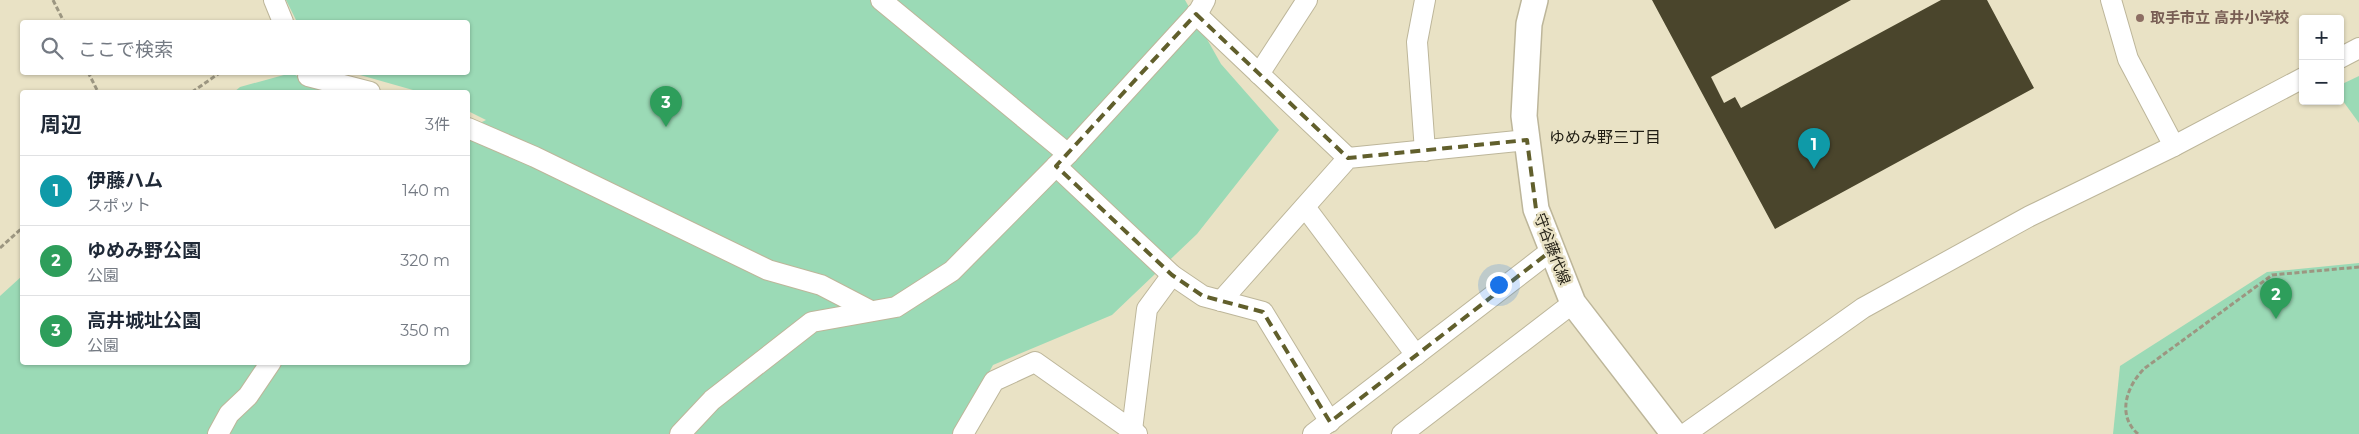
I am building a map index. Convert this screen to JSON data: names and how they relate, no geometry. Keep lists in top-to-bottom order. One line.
{"streets":{"main road":["守谷藤代線"]},"districts":["ゆめみ野三丁目"],"places":["取手市立 高井小学校"],"page":{"map_buttons":["+","−"],"search":"ここで検索","pins":["3","1","2"],"heading":["周辺","3件"],"list":[{"mark":"1","name":"伊藤ハム","note":"スポット","value":"140 m"},{"mark":"2","name":"ゆめみ野公園","note":"公園","value":"320 m"},{"mark":"3","name":"高井城址公園","note":"公園","value":"350 m"}]}}
